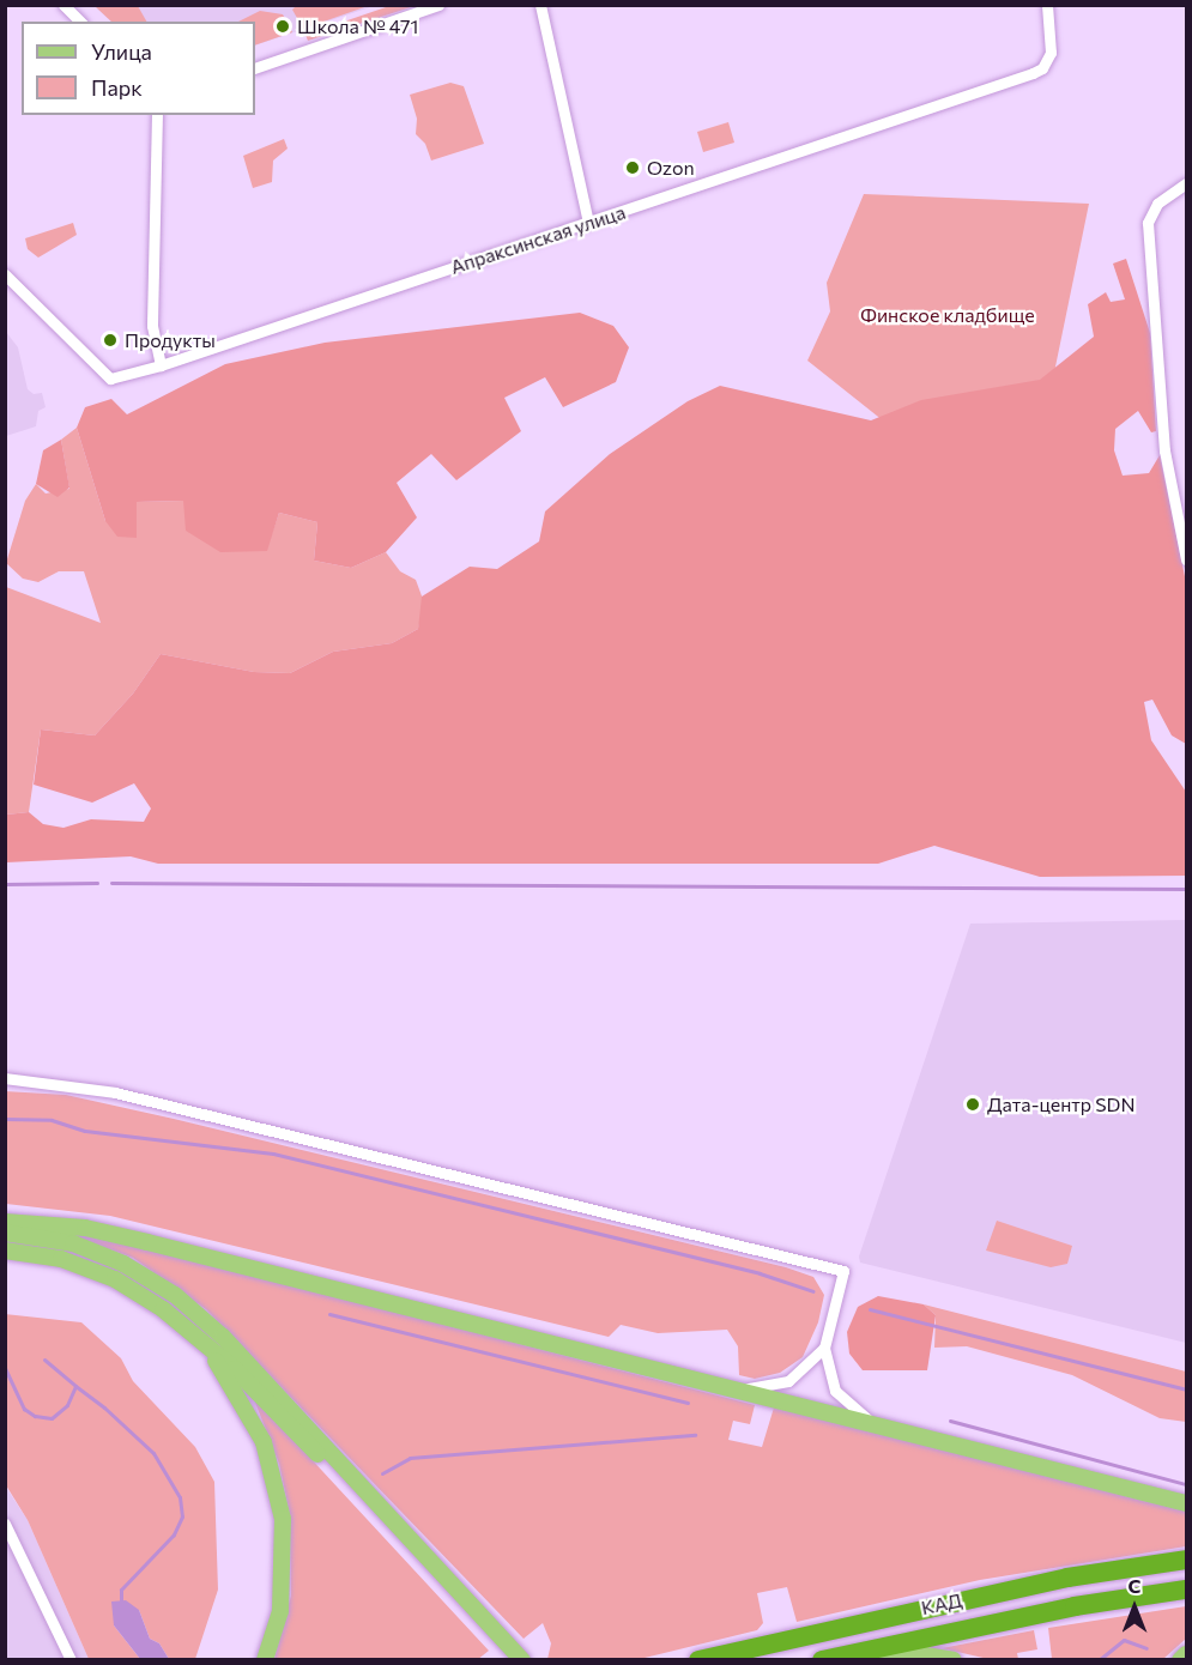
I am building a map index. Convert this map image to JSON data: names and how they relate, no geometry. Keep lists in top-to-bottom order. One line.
{"streets":{"highway":["КАД"],"street":["Апраксинская улица"]},"parks":["Финское кладбище"],"places":["Школа № 471","Ozon","Продукты","Дата-центр SDN"],"legend":["Улица","Парк"],"north":"top"}
